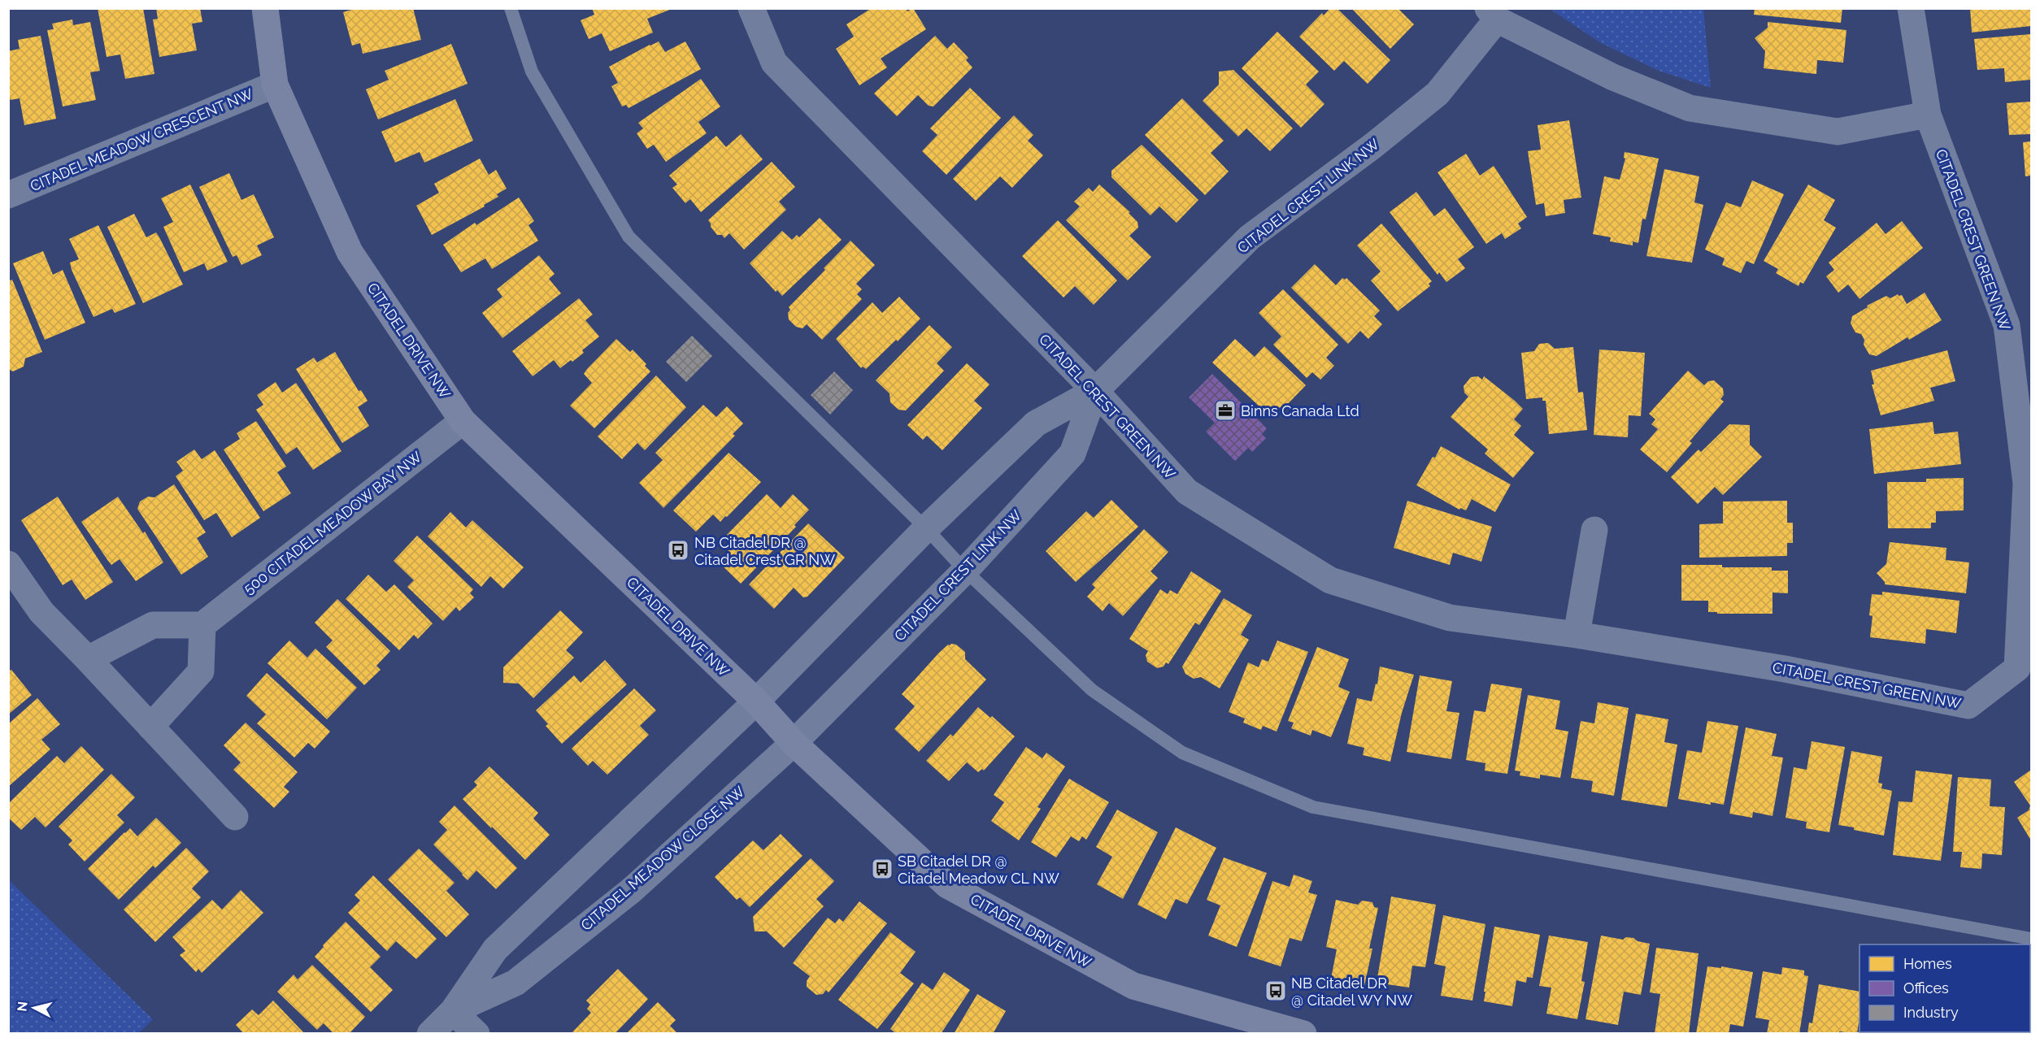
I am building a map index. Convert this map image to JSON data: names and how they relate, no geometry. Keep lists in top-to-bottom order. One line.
{"streets":{"street":["CITADEL MEADOW CRESCENT NW","CITADEL CREST LINK NW","CITADEL CREST GREEN NW","CITADEL DRIVE NW","500 CITADEL MEADOW BAY NW","CITADEL MEADOW CLOSE NW"]},"crossings":[["CITADEL MEADOW CRESCENT NW","CITADEL DRIVE NW"],["CITADEL CREST LINK NW","CITADEL CREST GREEN NW"],["CITADEL CREST LINK NW","CITADEL DRIVE NW"],["CITADEL CREST LINK NW","CITADEL MEADOW CLOSE NW"],["CITADEL DRIVE NW","500 CITADEL MEADOW BAY NW"],["CITADEL DRIVE NW","CITADEL MEADOW CLOSE NW"]],"places":{"office":["Binns Canada Ltd"],"bus stop":["NB Citadel DR @ Citadel Crest GR NW","SB Citadel DR @ Citadel Meadow CL NW","NB Citadel DR @ Citadel WY NW"]},"legend":["Homes","Offices","Industry"],"north":"left"}
